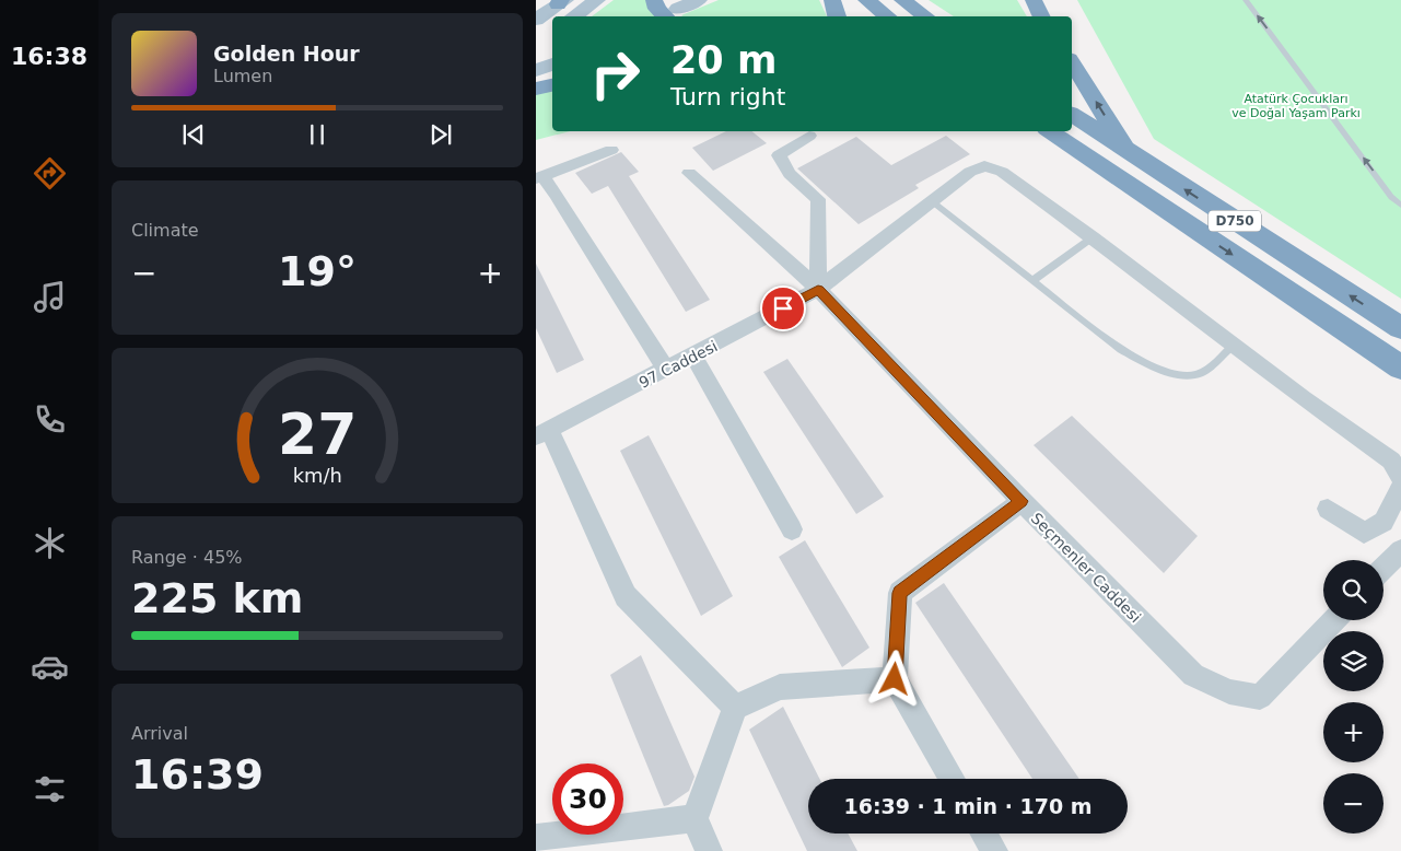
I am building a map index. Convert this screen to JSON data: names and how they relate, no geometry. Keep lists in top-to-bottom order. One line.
{"streets":{"highway":["D750"],"street":["97 Caddesi","Seçmenler Caddesi"]},"crossings":[["97 Caddesi","Seçmenler Caddesi"]],"parks":["Atatürk Çocukları ve Doğal Yaşam Parkı"],"page":{"tabs":"16:38","turn":["20 m","Turn right"],"song":["Golden Hour","Lumen"],"tile":["Climate",["Range · 45%","225 km"],["Arrival","16:39"]],"heat":["−","19°","+"],"map_buttons":["+","−"],"limit":"30","trip":"16:39 · 1 min · 170 m","gauge":["27","km/h"]}}
